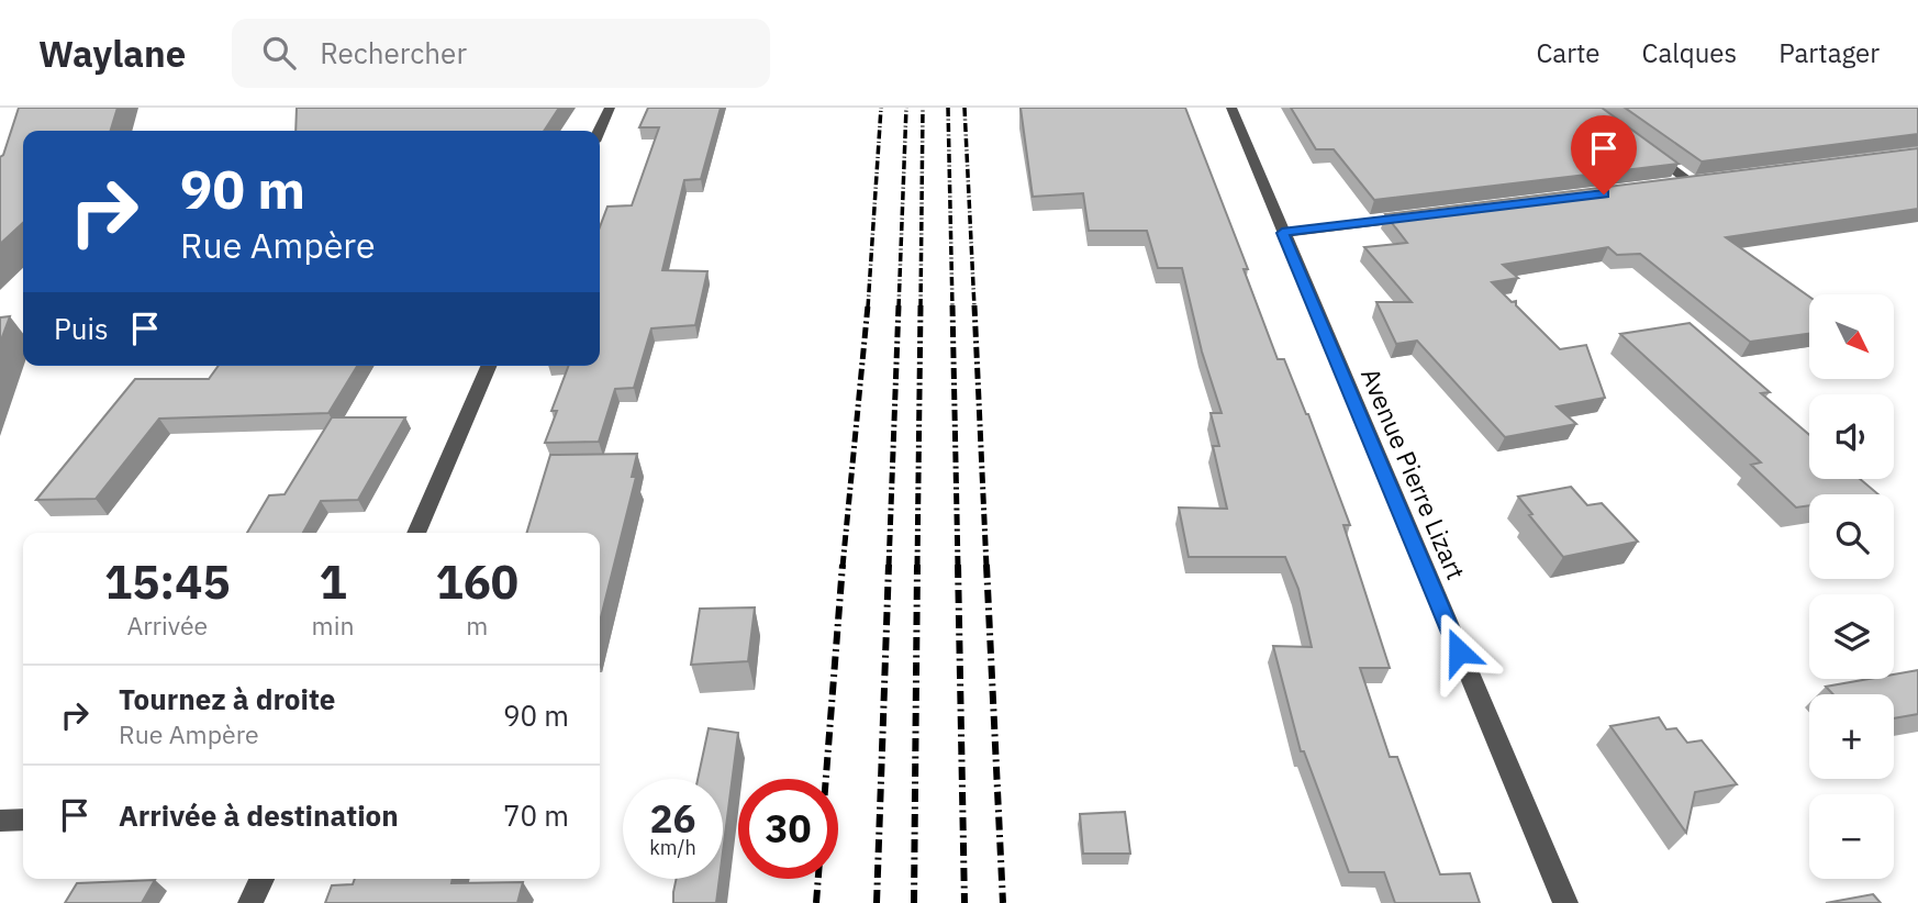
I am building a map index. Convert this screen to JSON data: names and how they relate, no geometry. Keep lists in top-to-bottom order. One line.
{"streets":{"street":["Avenue Pierre Lizart"]},"north":"bottom right","page":{"header":"Waylane","search":"Rechercher","nav":["Carte","Calques","Partager"],"turn":["90 m","Rue Ampère"],"then":"Puis","map_buttons":["+","−"],"eta":["15:45","Arrivée","1","min","160","m"],"list":[{"name":"Tournez à droite","note":"Rue Ampère","value":"90 m"},{"name":"Arrivée à destination","value":"70 m"}],"speed":"26 km/h","limit":"30"}}
